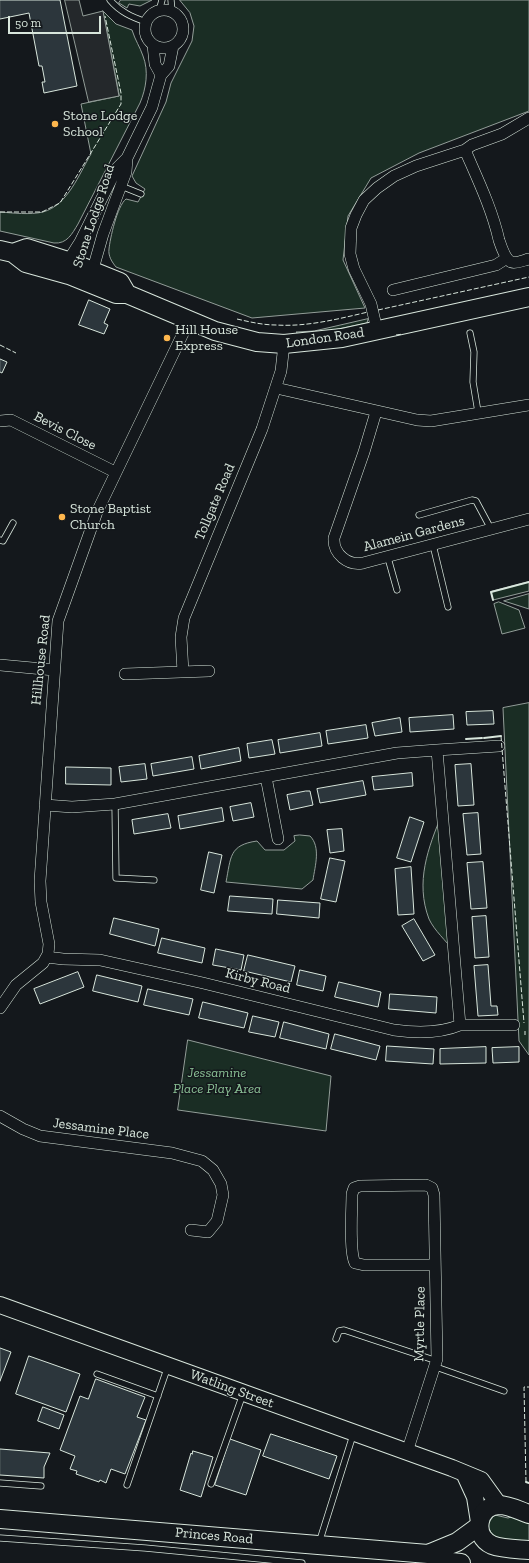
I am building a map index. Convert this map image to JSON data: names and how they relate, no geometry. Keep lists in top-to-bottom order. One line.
{"streets":{"main road":["London Road","Watling Street","Princes Road"],"street":["Stone Lodge Road","Bevis Close","Tollgate Road","Alamein Gardens","Hillhouse Road","Kirby Road","Jessamine Place","Myrtle Place"]},"crossings":[["Stone Lodge Road","London Road"],["London Road","Tollgate Road"],["London Road","Hillhouse Road"],["Bevis Close","Hillhouse Road"],["Hillhouse Road","Kirby Road"],["Myrtle Place","Watling Street"],["Watling Street","Princes Road"]],"parks":["Jessamine Place Play Area"],"places":["Stone Lodge School","Hill House Express","Stone Baptist Church"],"scale_bar":"50 m"}
